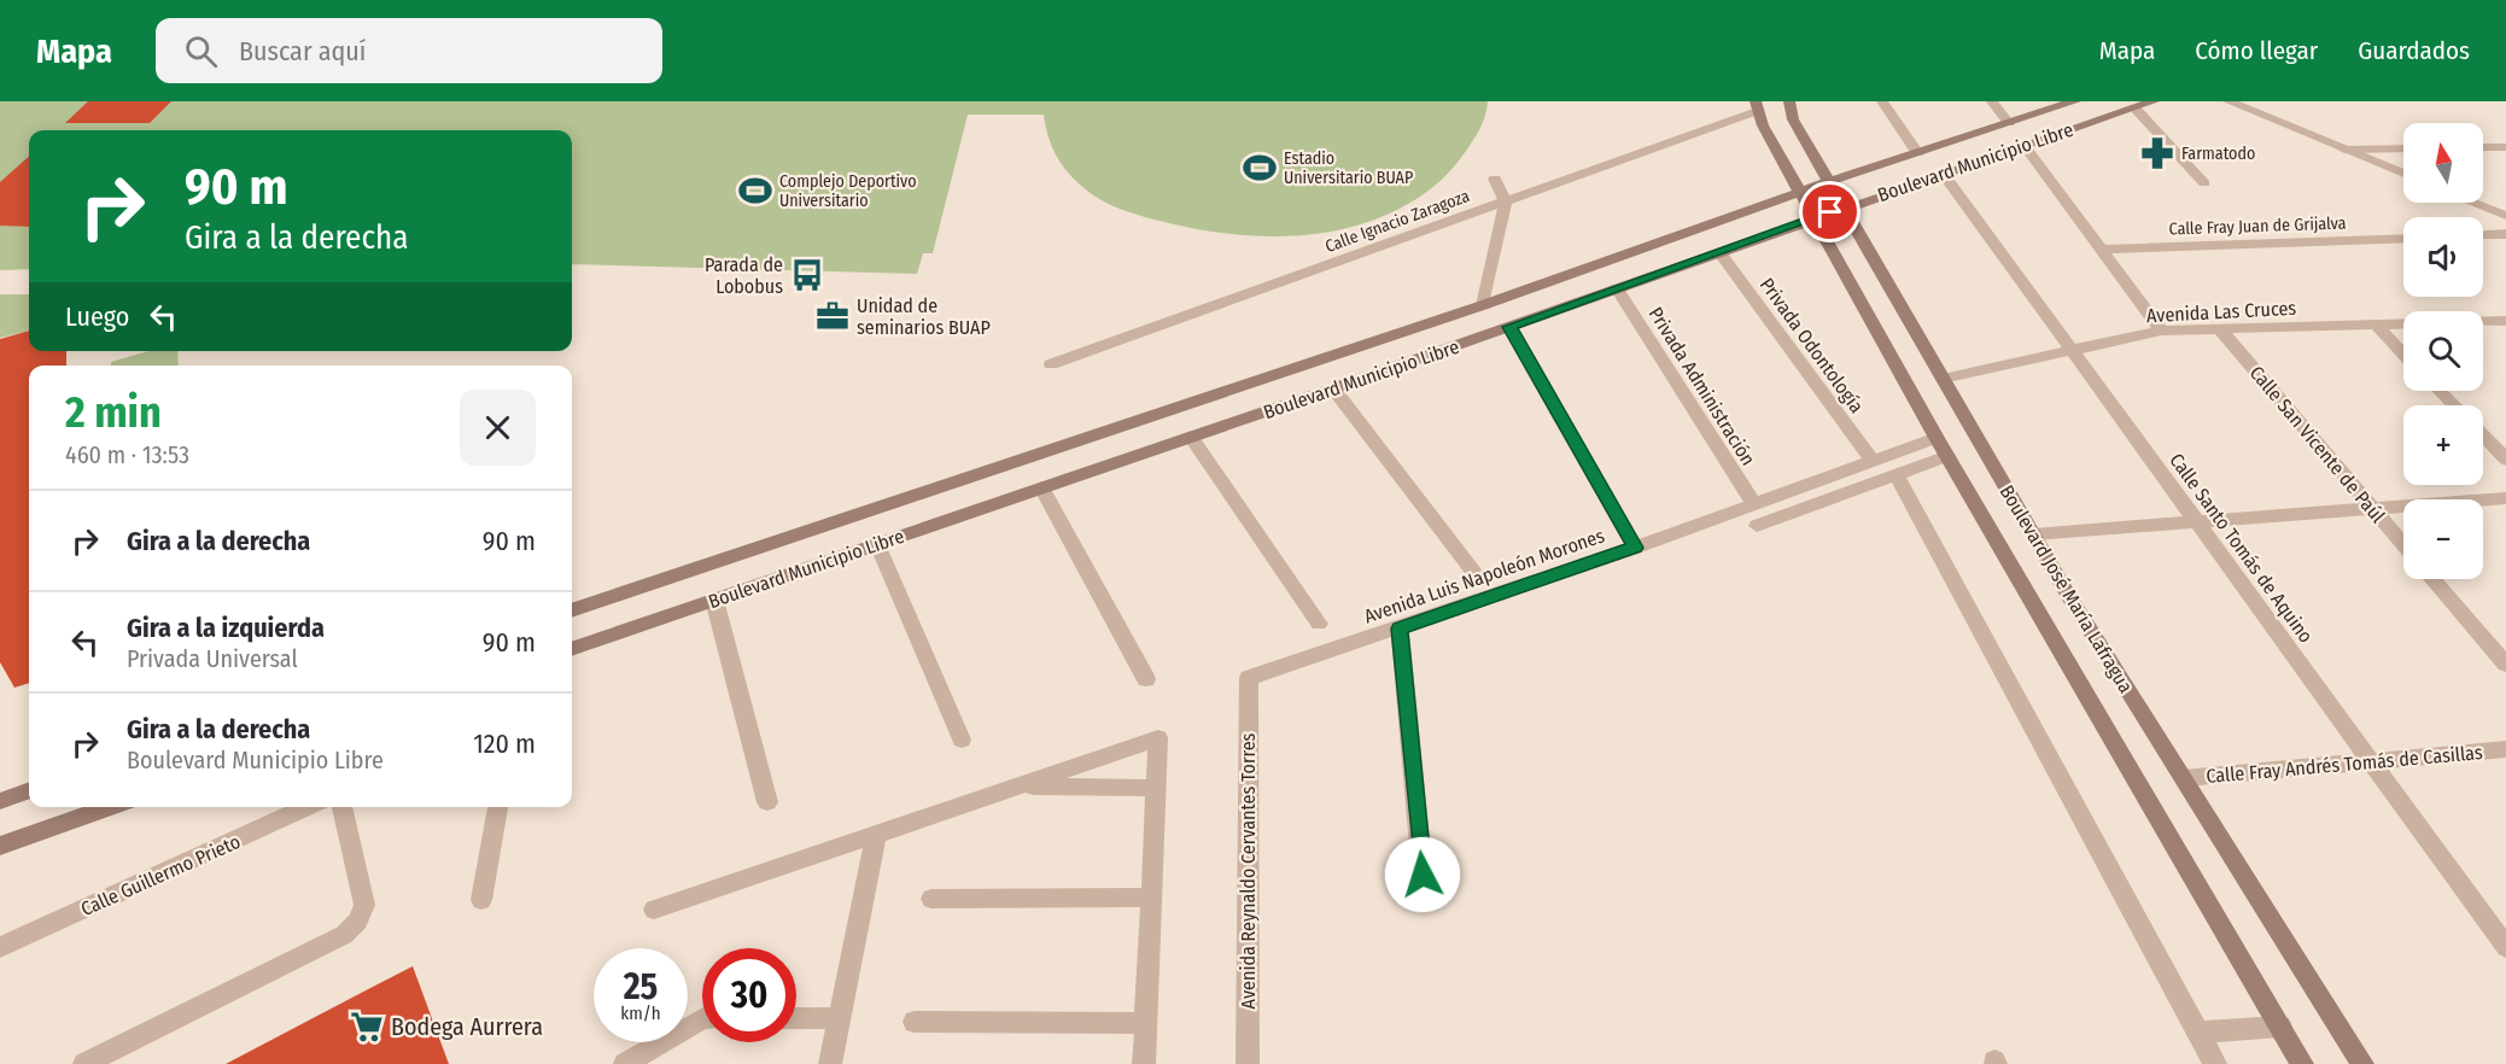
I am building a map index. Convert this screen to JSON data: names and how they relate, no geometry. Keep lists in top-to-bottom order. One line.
{"streets":{"main road":["Boulevard Municipio Libre","Boulevard José María Lafragua"],"street":["Calle Ignacio Zaragoza","Calle Fray Juan de Grijalva","Avenida Las Cruces","Privada Odontología","Privada Administración","Calle San Vicente de Paúl","Calle Santo Tomás de Aquino","Avenida Luis Napoleón Morones","Calle Fray Andrés Tomás de Casillas","Avenida Reynaldo Cervantes Torres","Calle Guillermo Prieto"]},"crossings":[["Boulevard Municipio Libre","Privada Odontología"],["Boulevard Municipio Libre","Privada Administración"],["Boulevard Municipio Libre","Calle Santo Tomás de Aquino"],["Boulevard Municipio Libre","Boulevard José María Lafragua"],["Calle Ignacio Zaragoza","Boulevard José María Lafragua"],["Avenida Las Cruces","Calle San Vicente de Paúl"],["Avenida Las Cruces","Calle Santo Tomás de Aquino"],["Avenida Las Cruces","Boulevard José María Lafragua"],["Privada Odontología","Avenida Luis Napoleón Morones"],["Privada Administración","Avenida Luis Napoleón Morones"],["Calle Santo Tomás de Aquino","Calle Fray Andrés Tomás de Casillas"],["Avenida Luis Napoleón Morones","Boulevard José María Lafragua"],["Avenida Luis Napoleón Morones","Avenida Reynaldo Cervantes Torres"],["Boulevard José María Lafragua","Calle Fray Andrés Tomás de Casillas"]],"places":{"pharmacy":["Farmatodo"],"sports":["Estadio Universitario BUAP","Complejo Deportivo Universitario"],"bus stop":["Parada de Lobobus"],"office":["Unidad de seminarios BUAP"],"supermarket":["Bodega Aurrera"]},"north":"top","page":{"header":"Mapa","search":"Buscar aquí","nav":["Mapa","Cómo llegar","Guardados"],"map_buttons":["+","−"],"turn":["90 m","Gira a la derecha"],"then":"Luego","heading":["2 min","460 m · 13:53"],"list":[{"name":"Gira a la derecha","value":"90 m"},{"name":"Gira a la izquierda","note":"Privada Universal","value":"90 m"},{"name":"Gira a la derecha","note":"Boulevard Municipio Libre","value":"120 m"}],"speed":"25 km/h","limit":"30"}}
